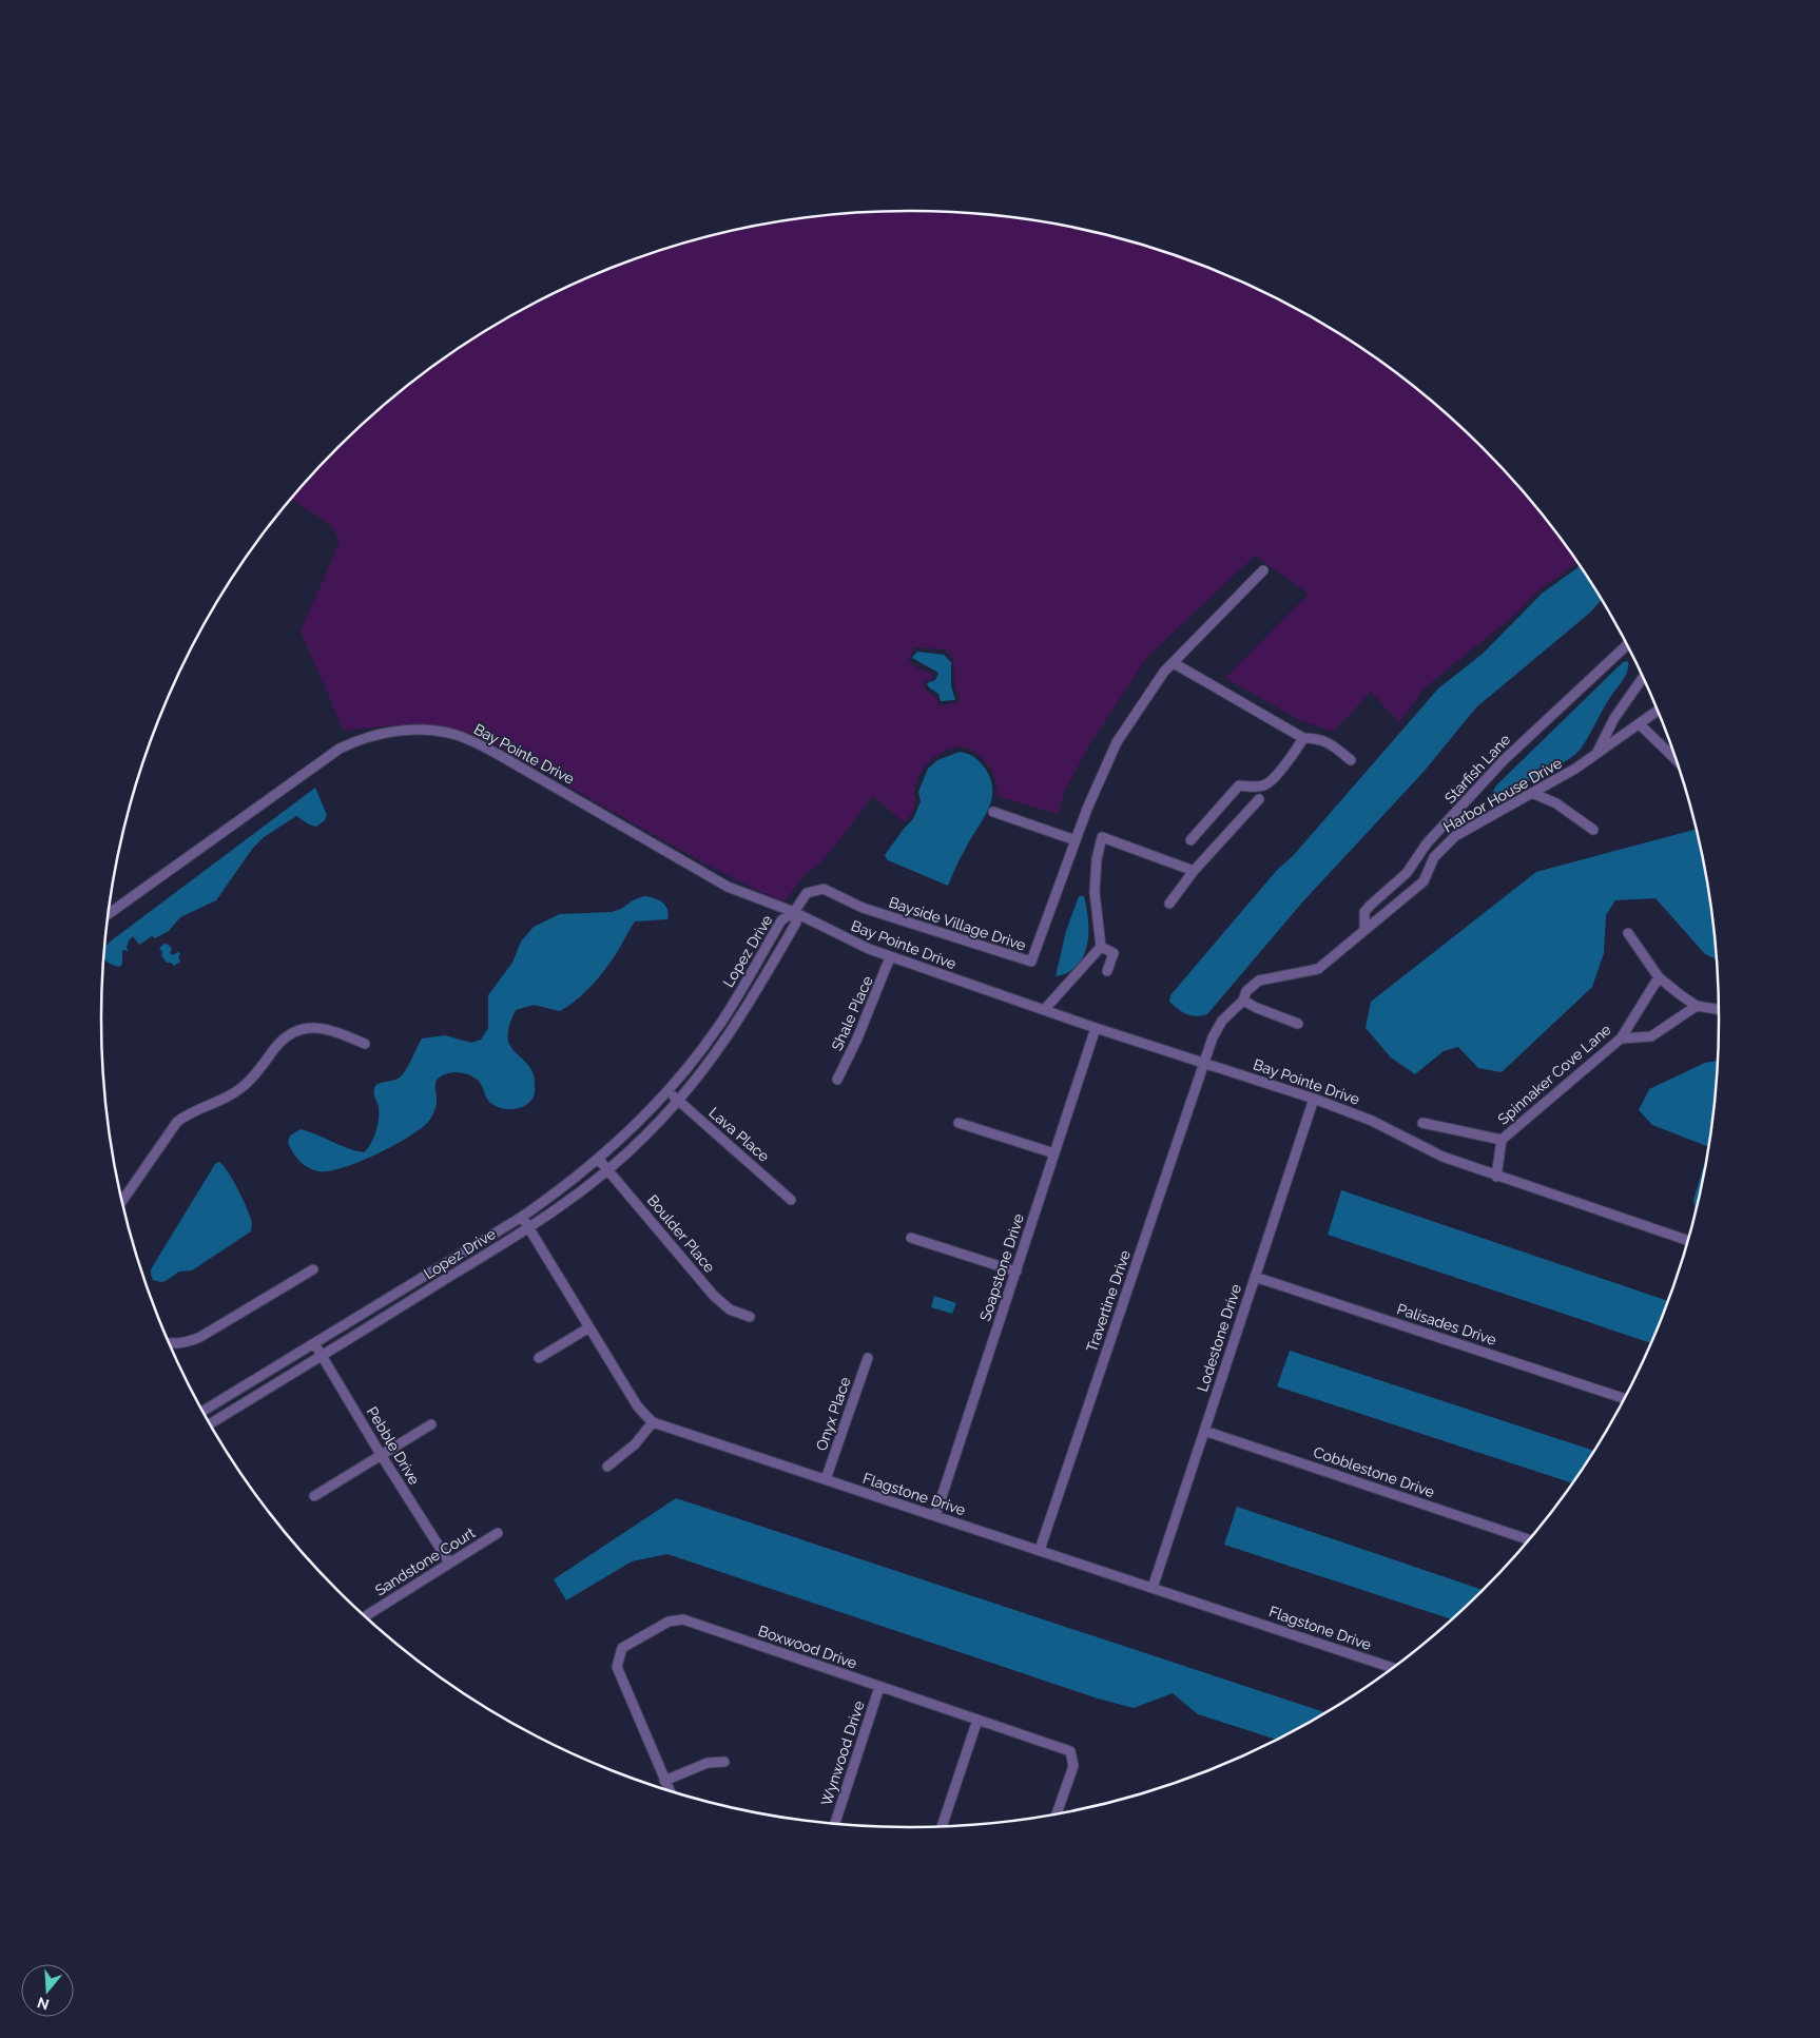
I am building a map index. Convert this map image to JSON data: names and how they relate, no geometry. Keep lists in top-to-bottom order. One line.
{"streets":{"street":["Bay Pointe Drive","Starfish Lane","Harbor House Drive","Bayside Village Drive","Lopez Drive","Shale Place","Spinnaker Cove Lane","Lava Place","Boulder Place","Soapstone Drive","Travertine Drive","Palisades Drive","Lodestone Drive","Onyx Place","Pebble Drive","Cobblestone Drive","Flagstone Drive","Sandstone Court","Boxwood Drive","Wynwood Drive"]},"crossings":[["Bay Pointe Drive","Harbor House Drive"],["Bay Pointe Drive","Bayside Village Drive"],["Bay Pointe Drive","Lopez Drive"],["Bay Pointe Drive","Shale Place"],["Bay Pointe Drive","Spinnaker Cove Lane"],["Bay Pointe Drive","Soapstone Drive"],["Bay Pointe Drive","Travertine Drive"],["Bay Pointe Drive","Lodestone Drive"],["Starfish Lane","Harbor House Drive"],["Harbor House Drive","Travertine Drive"],["Bayside Village Drive","Lopez Drive"],["Lopez Drive","Lava Place"],["Lopez Drive","Boulder Place"],["Lopez Drive","Pebble Drive"],["Soapstone Drive","Flagstone Drive"],["Travertine Drive","Flagstone Drive"],["Palisades Drive","Lodestone Drive"],["Lodestone Drive","Cobblestone Drive"],["Lodestone Drive","Flagstone Drive"],["Onyx Place","Flagstone Drive"],["Pebble Drive","Sandstone Court"],["Boxwood Drive","Wynwood Drive"]],"north":"bottom"}
